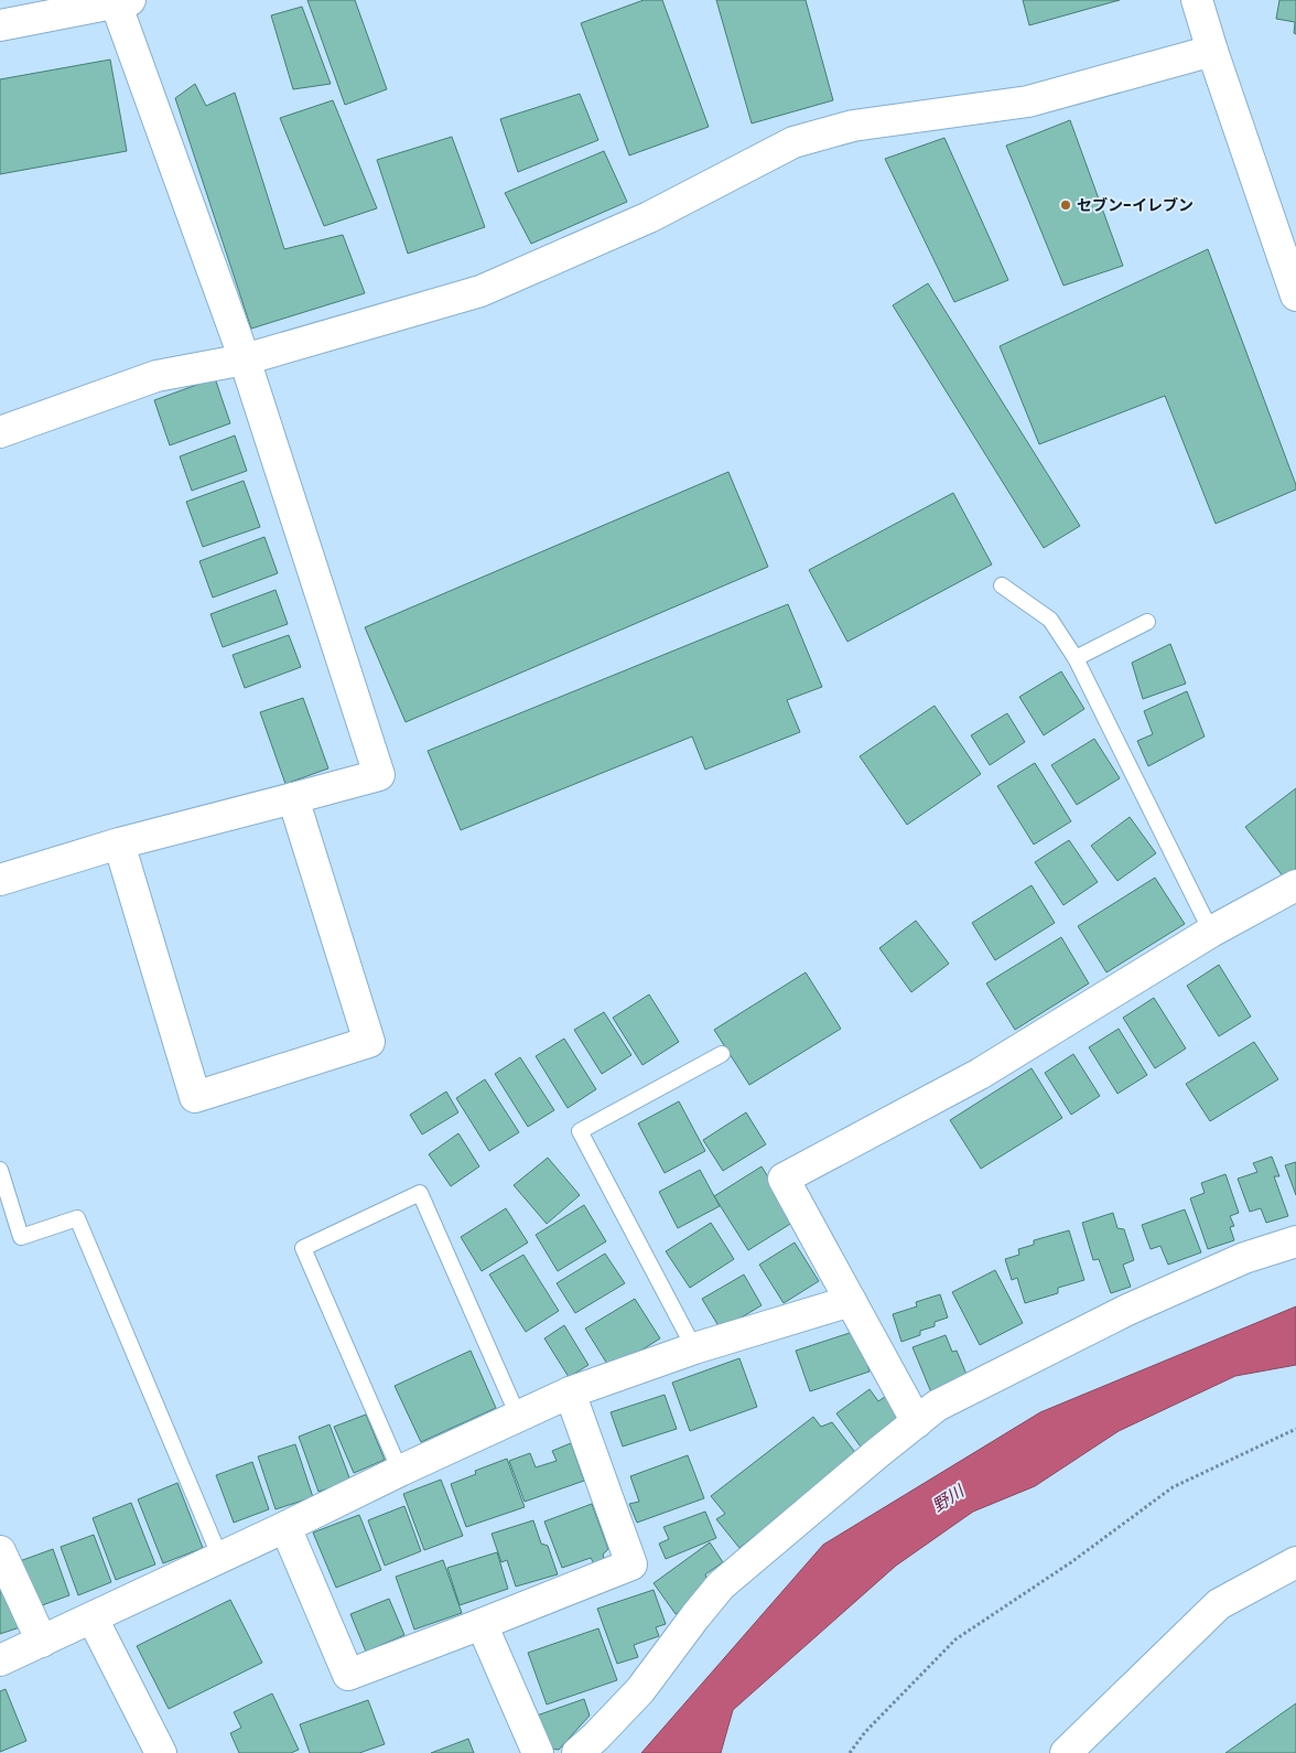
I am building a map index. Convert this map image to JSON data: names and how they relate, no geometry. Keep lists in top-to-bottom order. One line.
{"water":["野川"],"places":["セブン-イレブン"]}
